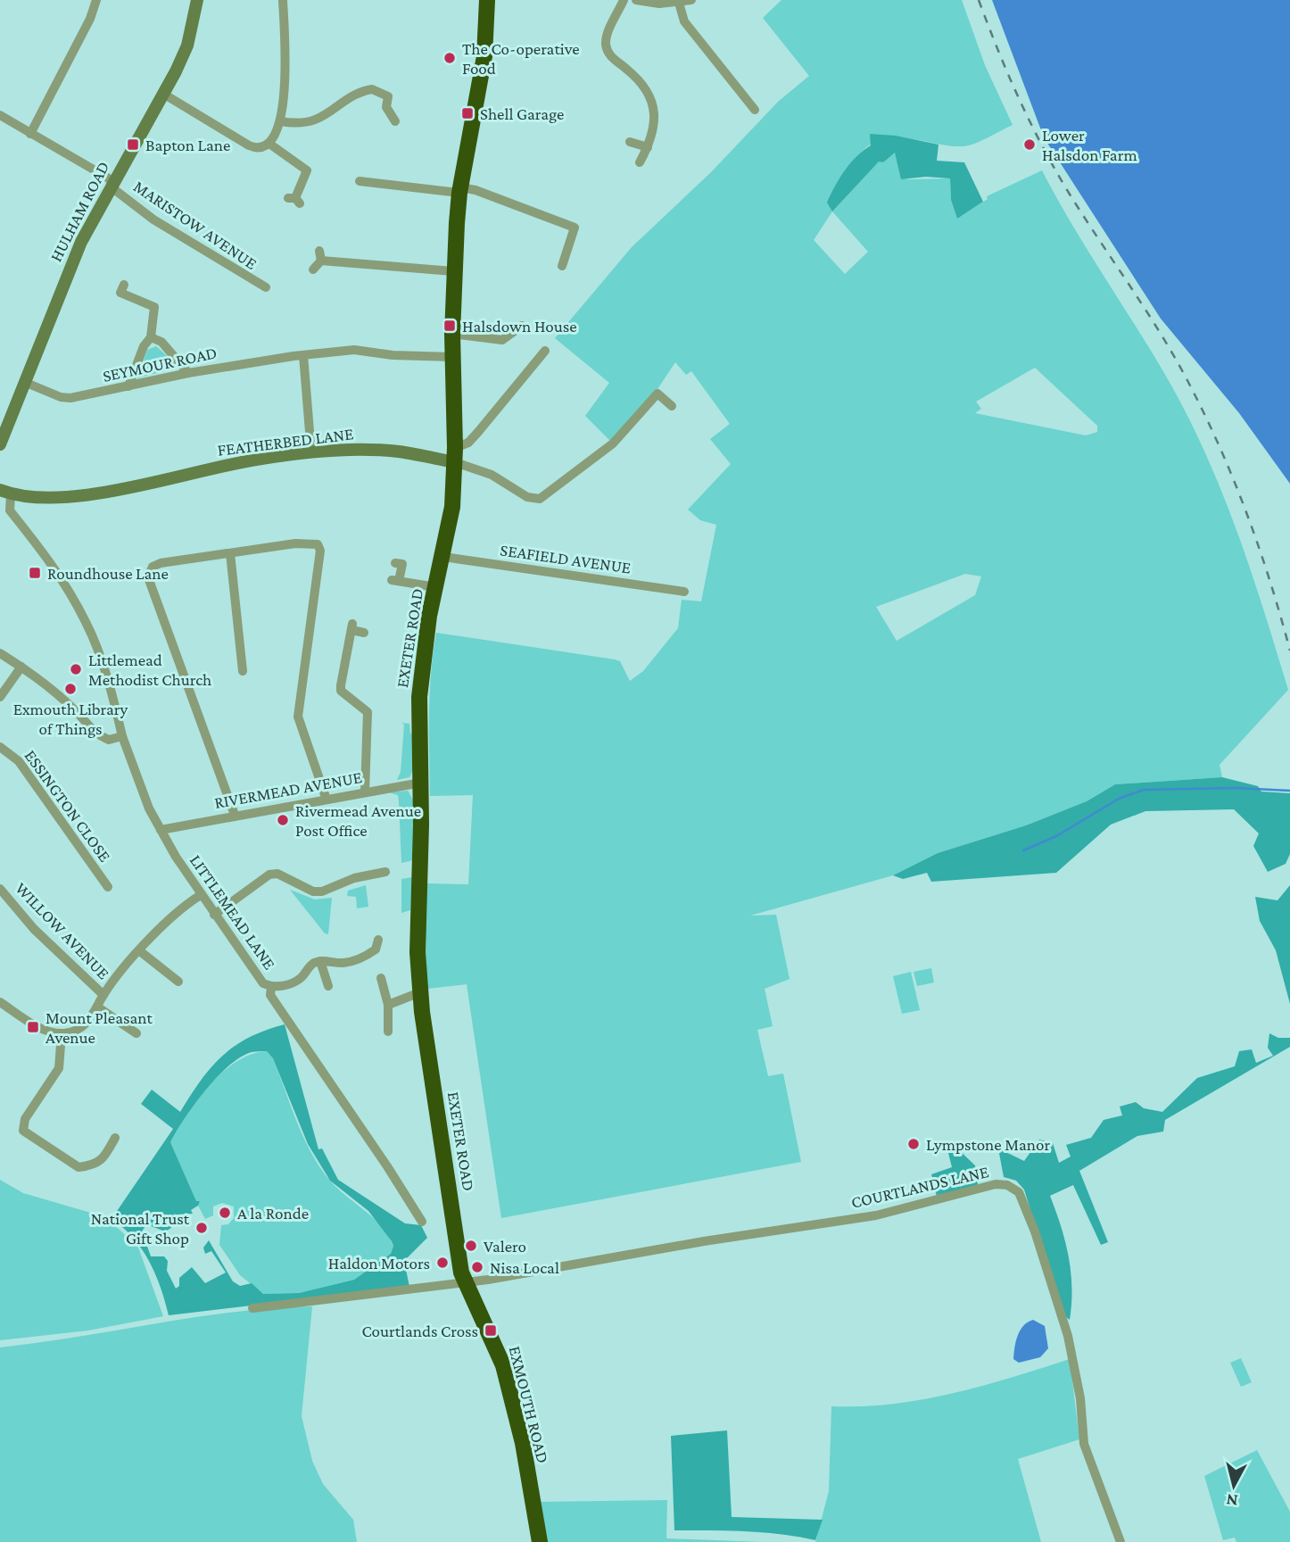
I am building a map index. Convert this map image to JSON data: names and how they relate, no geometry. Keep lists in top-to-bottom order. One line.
{"streets":{"highway":["EXETER ROAD","EXMOUTH ROAD"],"street":["HULHAM ROAD","MARISTOW AVENUE","SEYMOUR ROAD","FEATHERBED LANE","SEAFIELD AVENUE","RIVERMEAD AVENUE","ESSINGTON CLOSE","LITTLEMEAD LANE","WILLOW AVENUE","COURTLANDS LANE"]},"crossings":[["HULHAM ROAD","MARISTOW AVENUE"],["HULHAM ROAD","SEYMOUR ROAD"],["SEYMOUR ROAD","EXETER ROAD"],["FEATHERBED LANE","EXETER ROAD"],["SEAFIELD AVENUE","EXETER ROAD"],["EXETER ROAD","RIVERMEAD AVENUE"],["EXETER ROAD","COURTLANDS LANE"],["EXETER ROAD","EXMOUTH ROAD"],["RIVERMEAD AVENUE","LITTLEMEAD LANE"],["COURTLANDS LANE","EXMOUTH ROAD"]],"places":{"other":["The Co-operative Food","Lower Halsdon Farm","Littlemead Methodist Church","Exmouth Library of Things","Rivermead Avenue Post Office","Lympstone Manor","A la Ronde","National Trust Gift Shop","Valero","Haldon Motors","Nisa Local"],"transit":["Shell Garage","Bapton Lane","Halsdown House","Roundhouse Lane","Mount Pleasant Avenue","Courtlands Cross"]},"north":"bottom"}
